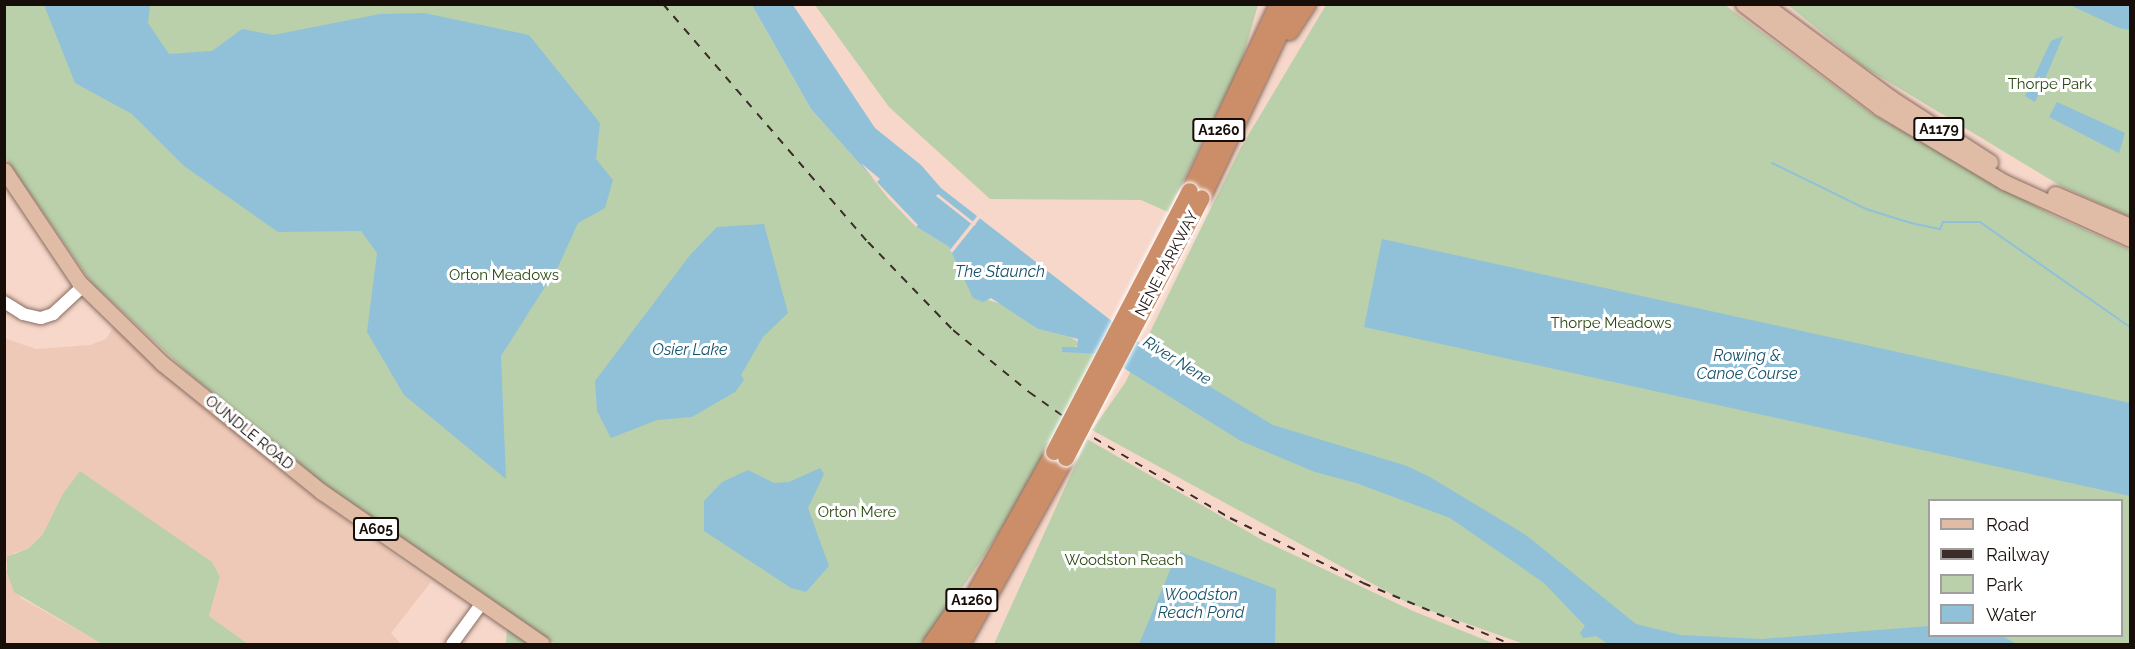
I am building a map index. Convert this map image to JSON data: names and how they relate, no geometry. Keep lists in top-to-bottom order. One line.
{"streets":{"highway":["A1260","NENE PARKWAY"],"main road":["A1179","OUNDLE ROAD","A605"]},"water":["The Staunch","Osier Lake","Rowing & Canoe Course","River Nene","Woodston Reach Pond"],"parks":["Thorpe Park","Orton Meadows","Thorpe Meadows","Orton Mere","Woodston Reach"],"legend":["Road","Railway","Park","Water"]}
